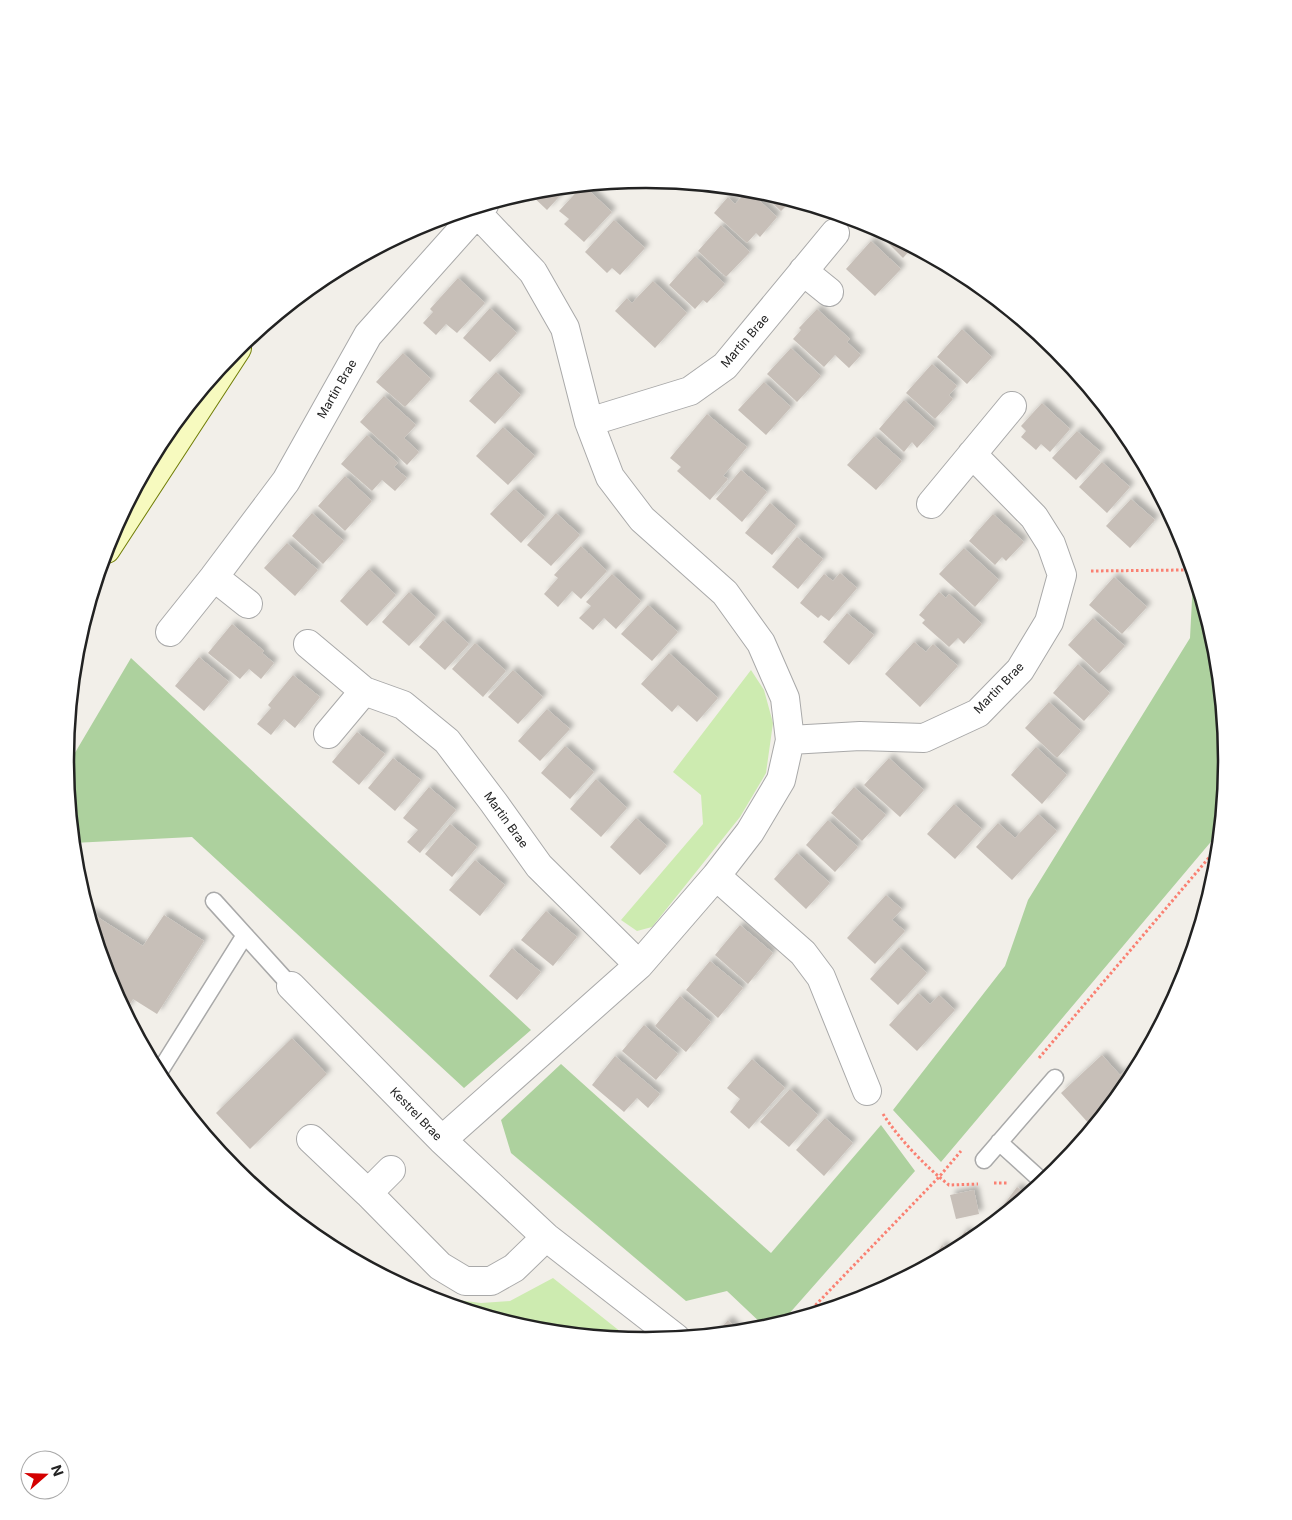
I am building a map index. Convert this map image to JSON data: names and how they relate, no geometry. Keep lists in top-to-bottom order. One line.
{"streets":{"street":["Martin Brae","Kestrel Brae"]},"crossings":[["Martin Brae","Kestrel Brae"]],"north":"right"}
